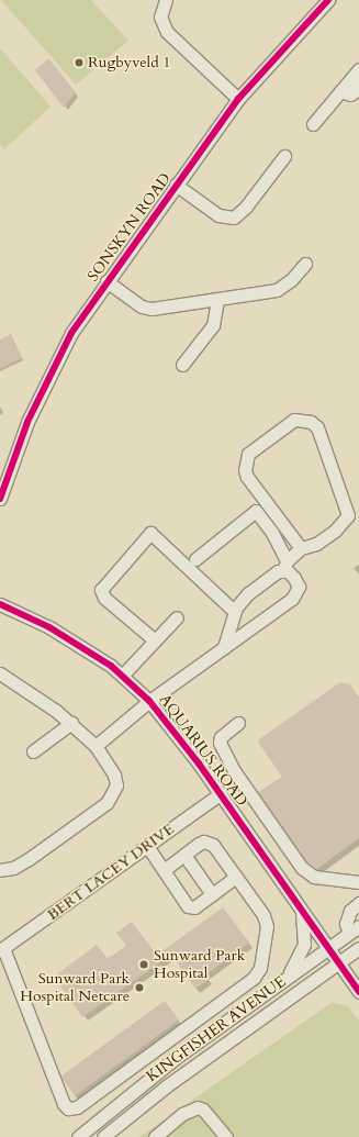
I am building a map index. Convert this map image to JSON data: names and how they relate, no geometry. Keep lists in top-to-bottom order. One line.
{"streets":{"street":["SONSKYN ROAD","AQUARIUS ROAD","BERT LACEY DRIVE","KINGFISHER AVENUE"]},"crossings":[["AQUARIUS ROAD","BERT LACEY DRIVE"],["AQUARIUS ROAD","KINGFISHER AVENUE"]],"places":["Rugbyveld 1","Sunward Park Hospital","Sunward Park Hospital Netcare"]}
